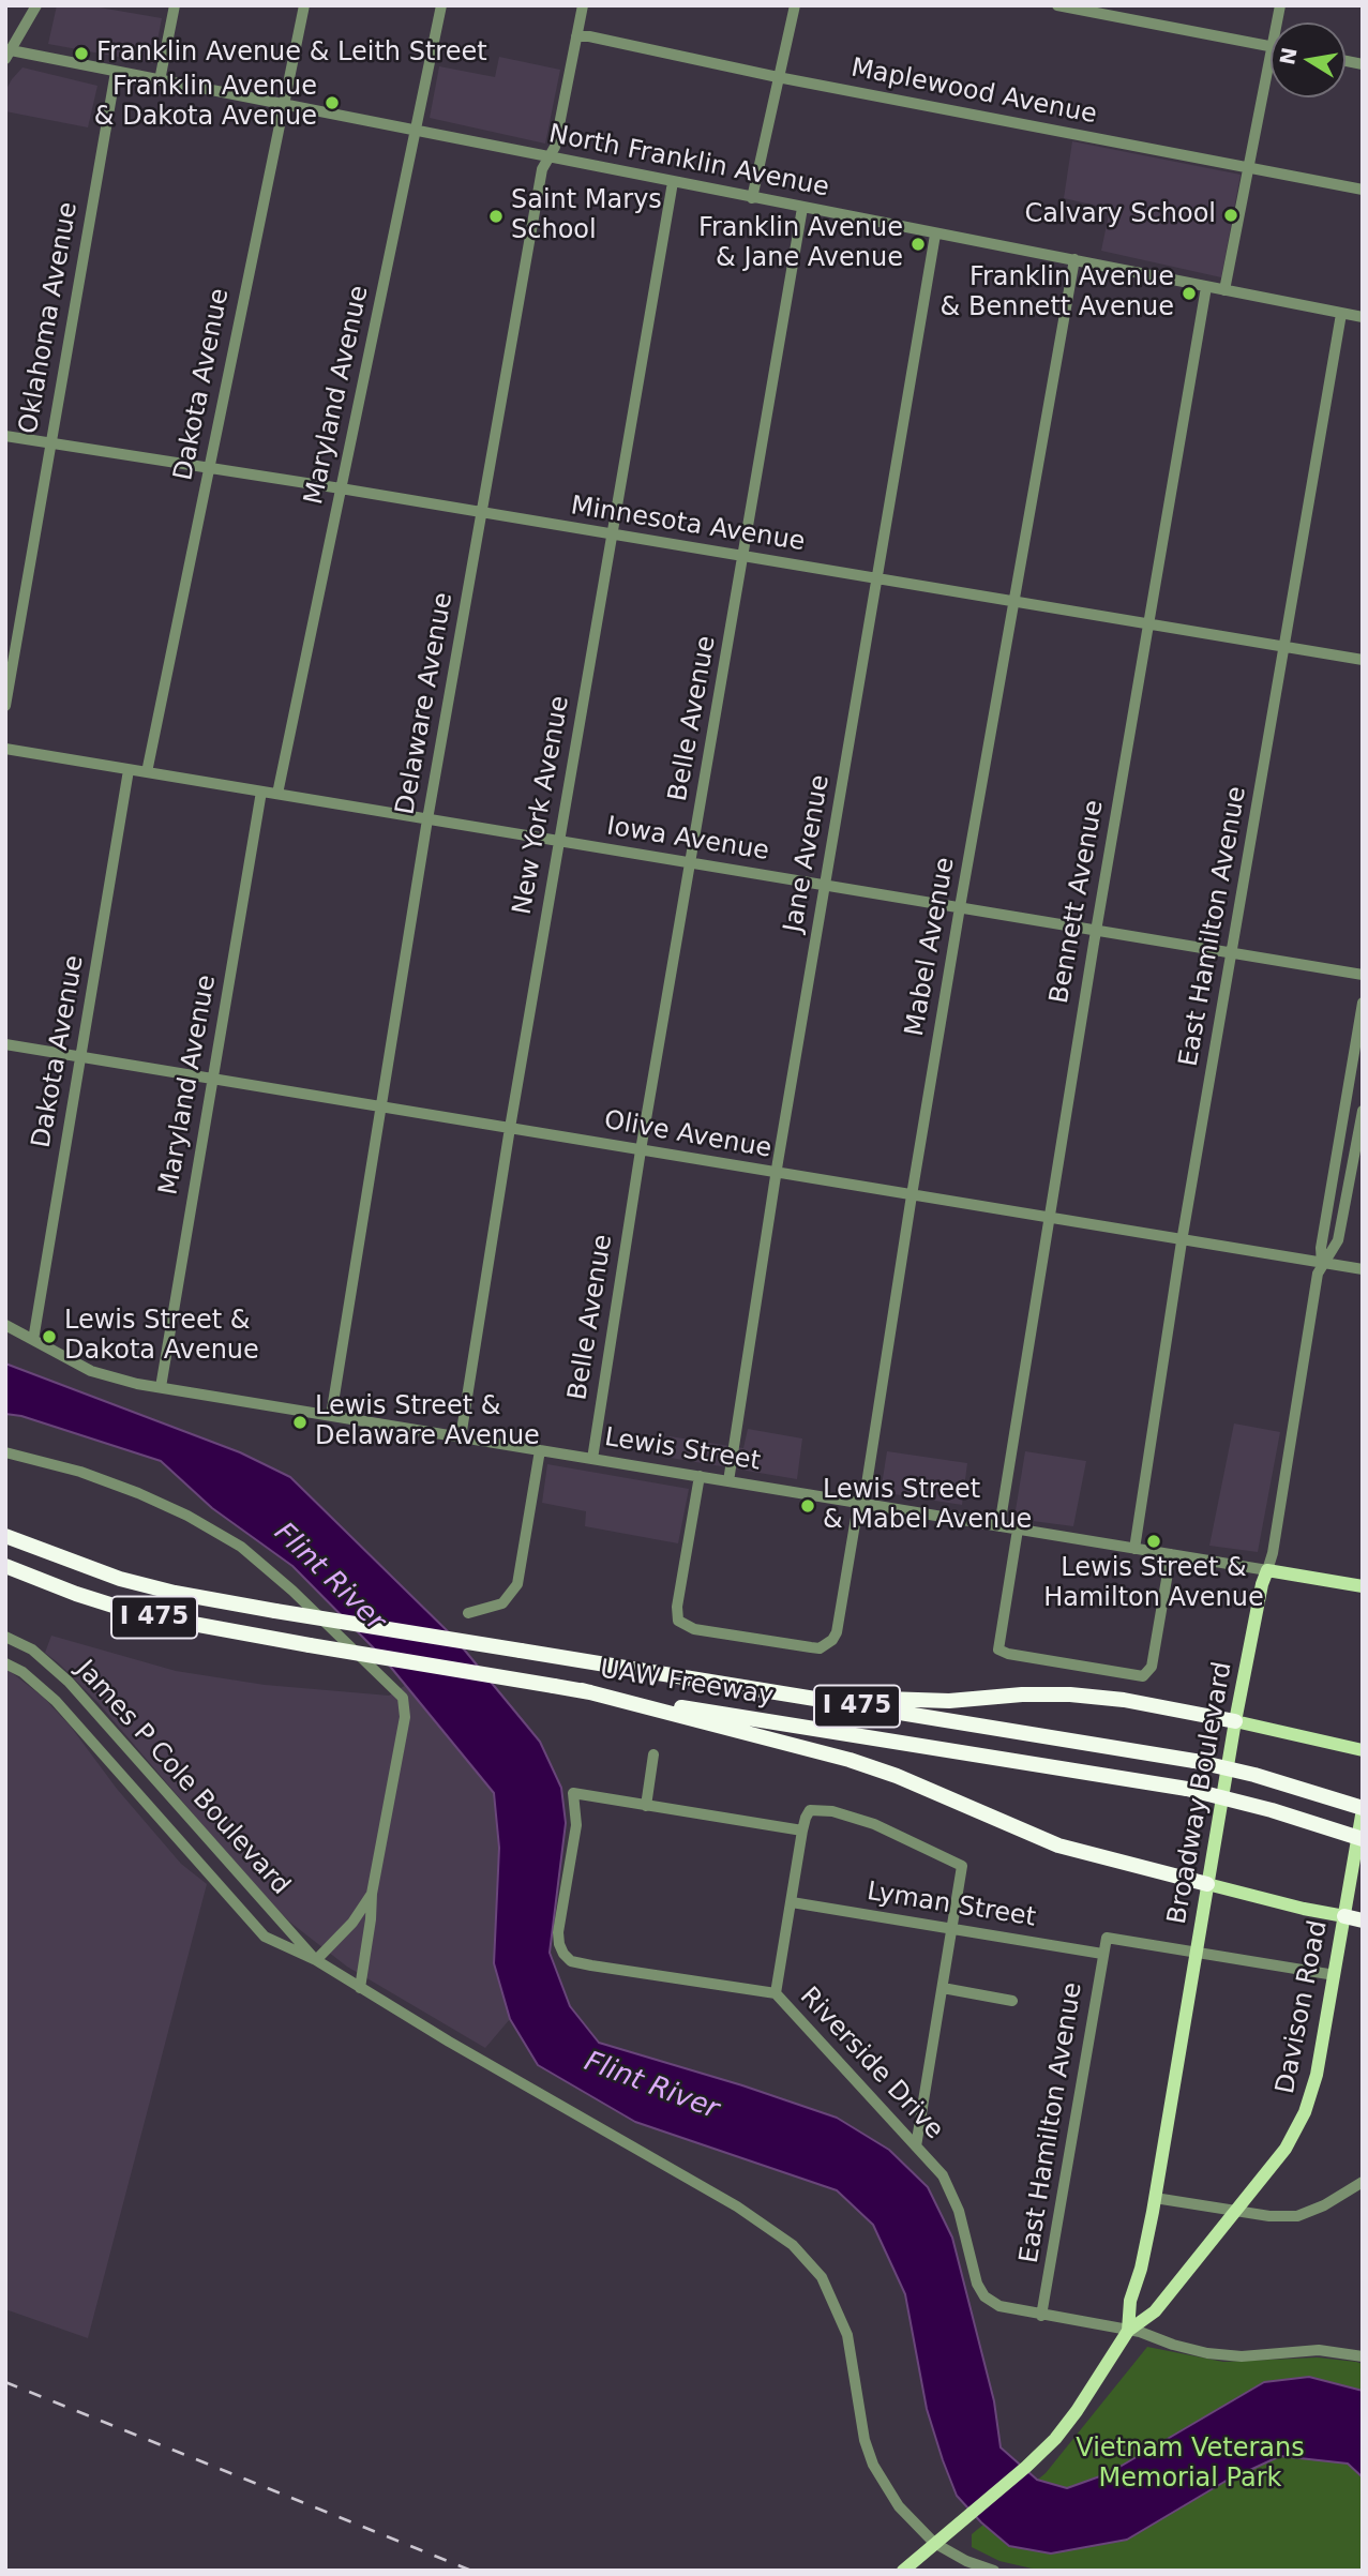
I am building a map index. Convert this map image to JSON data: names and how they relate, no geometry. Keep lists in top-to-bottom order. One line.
{"streets":{"highway":["I 475","UAW Freeway"],"main road":["Lewis Street","Broadway Boulevard","Davison Road"],"street":["Maplewood Avenue","North Franklin Avenue","Oklahoma Avenue","Dakota Avenue","Maryland Avenue","Minnesota Avenue","Delaware Avenue","Belle Avenue","New York Avenue","Iowa Avenue","Jane Avenue","Bennett Avenue","East Hamilton Avenue","Mabel Avenue","Olive Avenue","James P Cole Boulevard","Lyman Street","Riverside Drive"]},"crossings":[["Maplewood Avenue","Delaware Avenue"],["North Franklin Avenue","Oklahoma Avenue"],["North Franklin Avenue","Dakota Avenue"],["North Franklin Avenue","Maryland Avenue"],["North Franklin Avenue","Delaware Avenue"],["North Franklin Avenue","Belle Avenue"],["North Franklin Avenue","New York Avenue"],["North Franklin Avenue","Jane Avenue"],["North Franklin Avenue","Bennett Avenue"],["North Franklin Avenue","East Hamilton Avenue"],["North Franklin Avenue","Mabel Avenue"],["Oklahoma Avenue","Minnesota Avenue"],["Dakota Avenue","Minnesota Avenue"],["Dakota Avenue","Iowa Avenue"],["Dakota Avenue","Olive Avenue"],["Dakota Avenue","Lewis Street"],["Maryland Avenue","Minnesota Avenue"],["Maryland Avenue","Iowa Avenue"],["Maryland Avenue","Olive Avenue"],["Maryland Avenue","Lewis Street"],["Minnesota Avenue","Delaware Avenue"],["Minnesota Avenue","Belle Avenue"],["Minnesota Avenue","New York Avenue"],["Minnesota Avenue","Jane Avenue"],["Minnesota Avenue","Bennett Avenue"],["Minnesota Avenue","East Hamilton Avenue"],["Minnesota Avenue","Mabel Avenue"],["Delaware Avenue","Iowa Avenue"],["Delaware Avenue","Olive Avenue"],["Delaware Avenue","Lewis Street"],["Belle Avenue","Iowa Avenue"],["Belle Avenue","Olive Avenue"],["Belle Avenue","Lewis Street"],["New York Avenue","Iowa Avenue"],["New York Avenue","Olive Avenue"],["New York Avenue","Lewis Street"],["Iowa Avenue","Jane Avenue"],["Iowa Avenue","Bennett Avenue"],["Iowa Avenue","East Hamilton Avenue"],["Iowa Avenue","Mabel Avenue"],["Jane Avenue","Olive Avenue"],["Jane Avenue","Lewis Street"],["Bennett Avenue","Olive Avenue"],["Bennett Avenue","Lewis Street"],["East Hamilton Avenue","Olive Avenue"],["East Hamilton Avenue","Lewis Street"],["East Hamilton Avenue","Broadway Boulevard"],["East Hamilton Avenue","Lyman Street"],["East Hamilton Avenue","Riverside Drive"],["Mabel Avenue","Olive Avenue"],["Mabel Avenue","Lewis Street"],["Olive Avenue","Broadway Boulevard"],["Lewis Street","Broadway Boulevard"],["UAW Freeway","Davison Road"],["Broadway Boulevard","Davison Road"],["Broadway Boulevard","Riverside Drive"],["Davison Road","Riverside Drive"]],"water":["Flint River"],"parks":["Vietnam Veterans Memorial Park"],"places":["Franklin Avenue & Leith Street","Franklin Avenue & Dakota Avenue","Calvary School","Saint Marys School","Franklin Avenue & Jane Avenue","Franklin Avenue & Bennett Avenue","Lewis Street & Dakota Avenue","Lewis Street & Delaware Avenue","Lewis Street & Mabel Avenue","Lewis Street & Hamilton Avenue"],"north":"left"}
